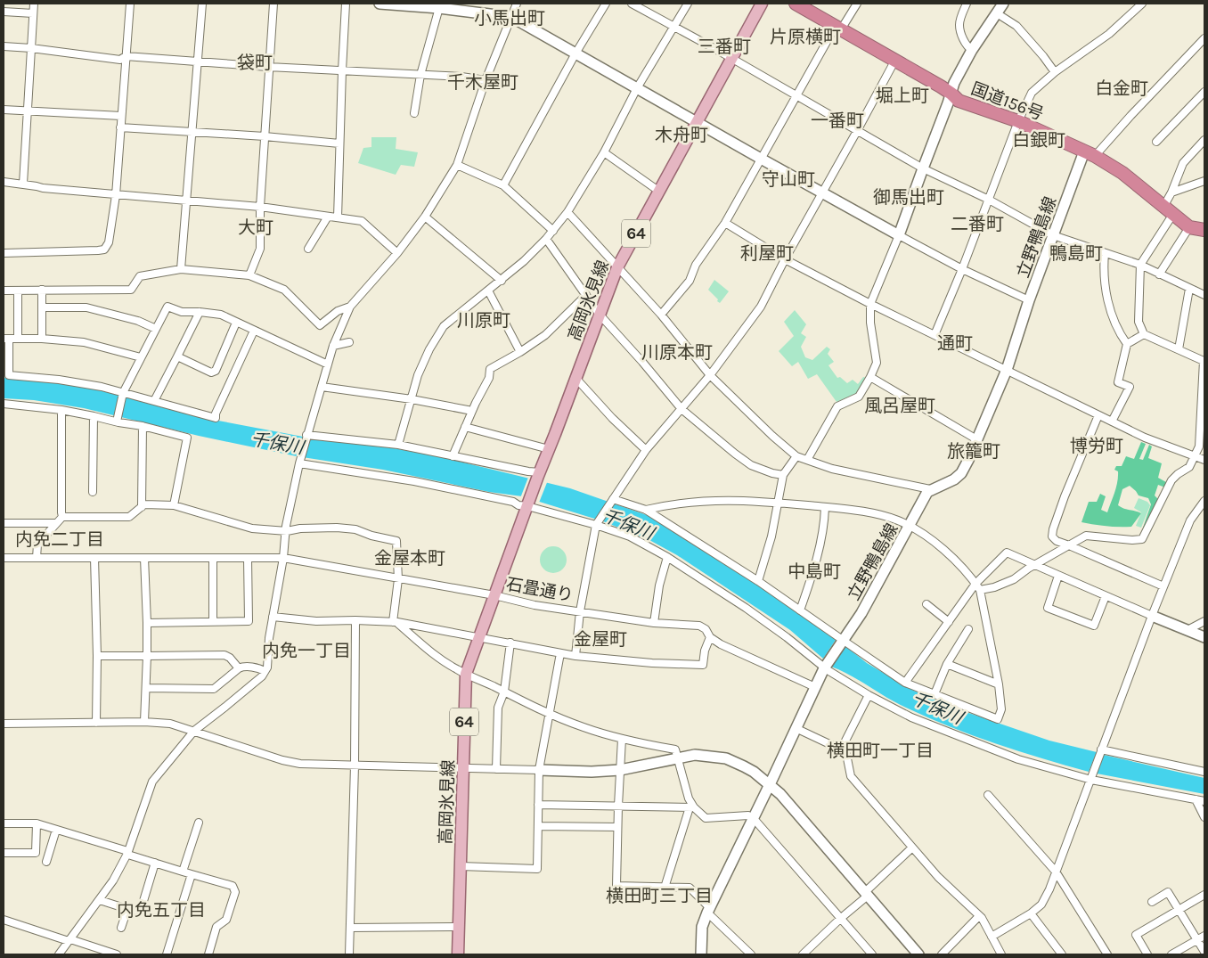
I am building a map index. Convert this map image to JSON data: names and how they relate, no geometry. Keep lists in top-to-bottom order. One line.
{"streets":{"highway":["国道156号"],"main road":["64","高岡氷見線"],"street":["立野鴨島線","石畳通り"]},"crossings":[["国道156号","立野鴨島線"],["64","高岡氷見線"],["立野鴨島線","石畳通り"],["高岡氷見線","石畳通り"]],"districts":["小馬出町","片原横町","三番町","袋町","千木屋町","白金町","堀上町","一番町","木舟町","白銀町","守山町","御馬出町","二番町","大町","利屋町","鴨島町","川原町","通町","川原本町","風呂屋町","博労町","旅籠町","内免二丁目","金屋本町","中島町","金屋町","内免一丁目","横田町一丁目","横田町三丁目","内免五丁目"],"water":["千保川"]}
